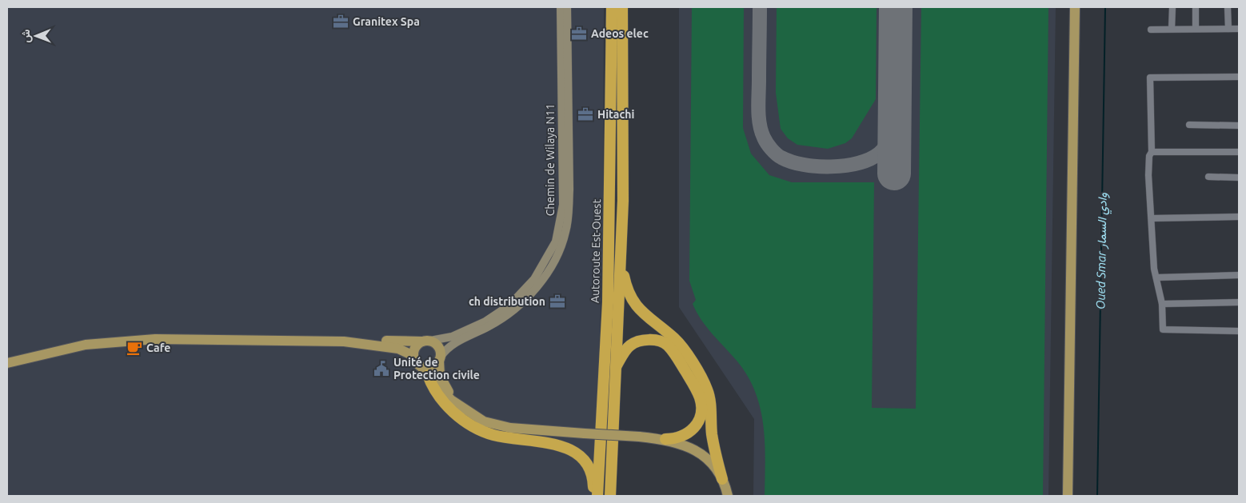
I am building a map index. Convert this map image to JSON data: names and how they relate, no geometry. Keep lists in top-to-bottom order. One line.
{"streets":{"highway":["Autoroute Est-Ouest"],"main road":["Chemin de Wilaya N11"]},"water":["Oued Smar وادي السمار"],"places":{"office":["Granitex Spa","Adeos elec","Hitachi","ch distribution"],"cafe":["Cafe"],"public building":["Unité de Protection civile"]},"north":"left"}
